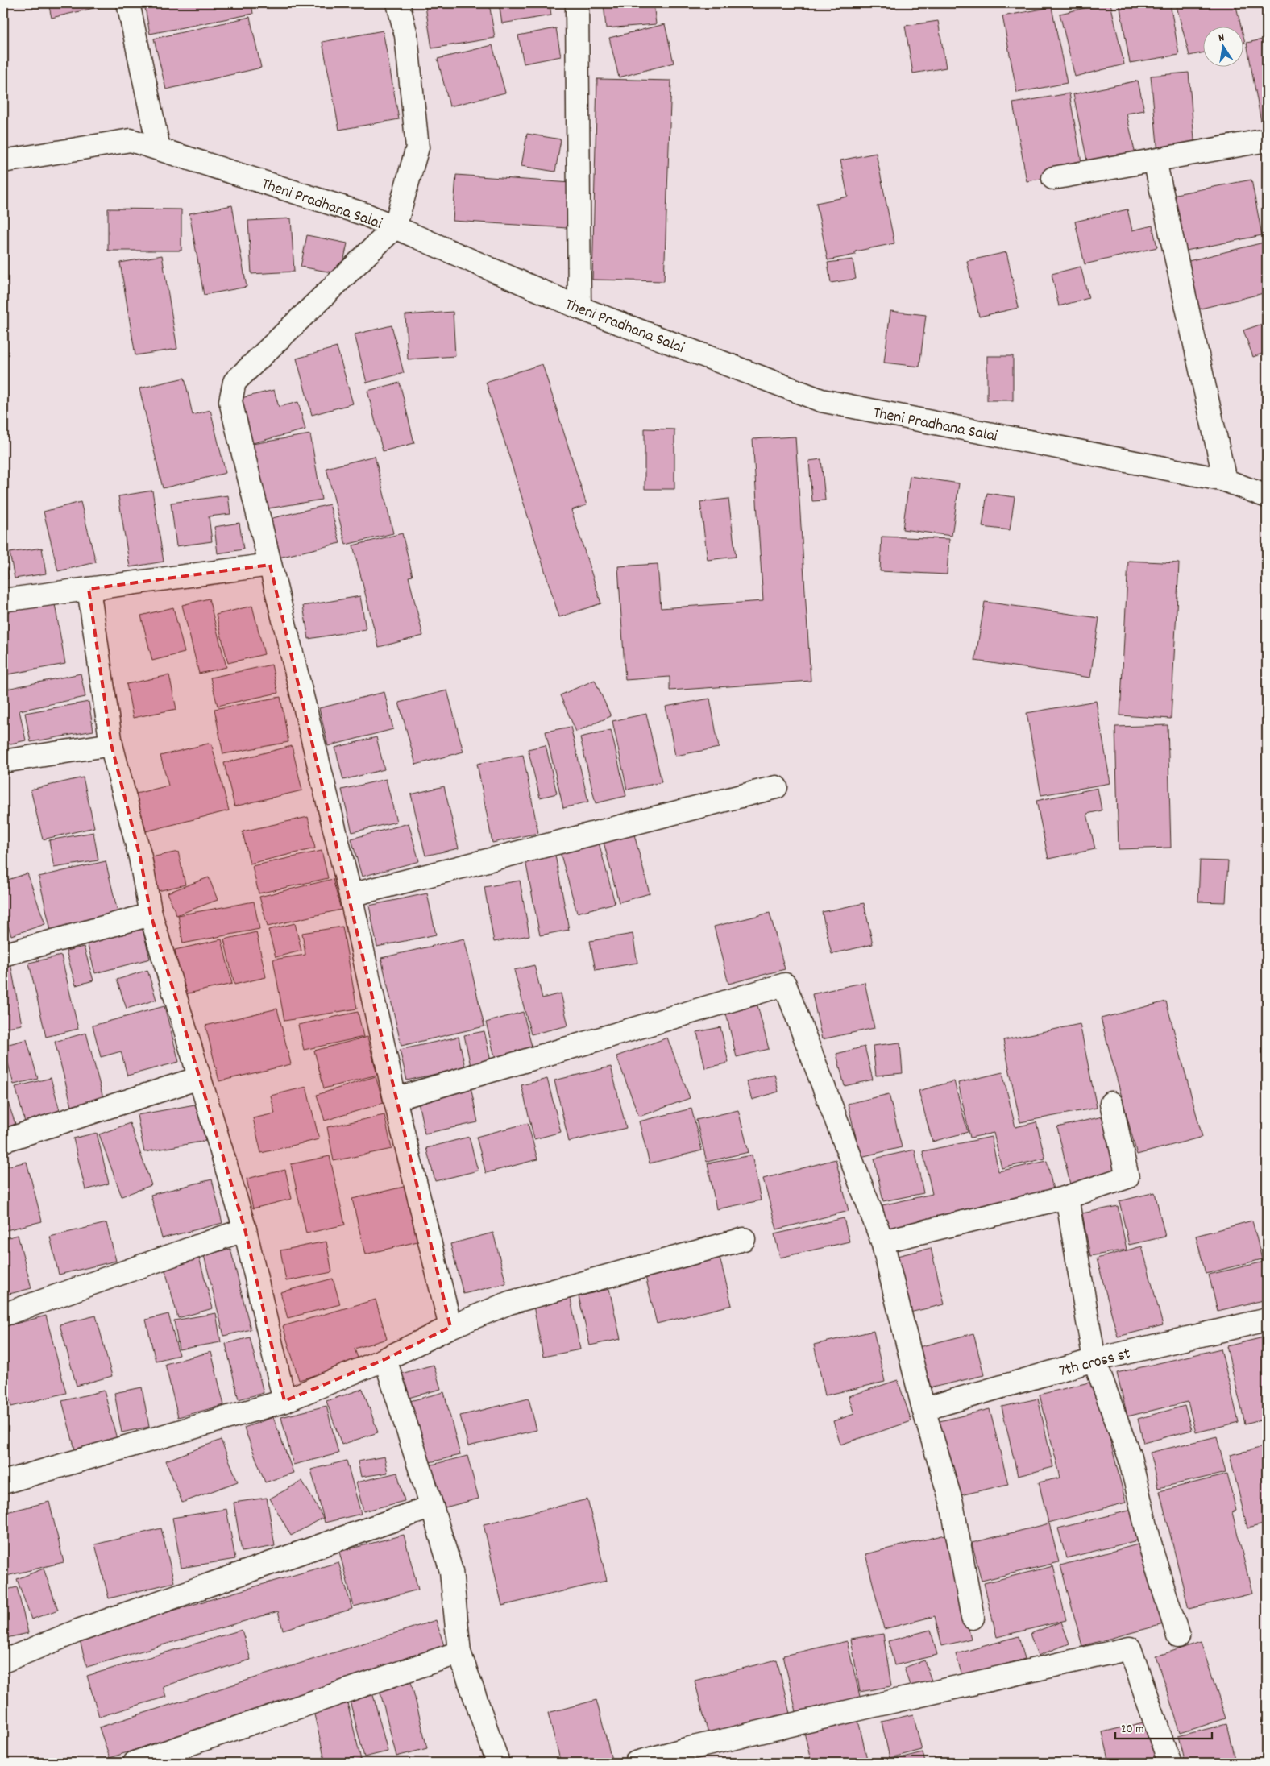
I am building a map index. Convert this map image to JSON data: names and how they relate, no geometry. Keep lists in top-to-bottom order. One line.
{"streets":{"street":["Theni Pradhana Salai","7th cross st"]},"scale_bar":"20 m","north":"top"}
